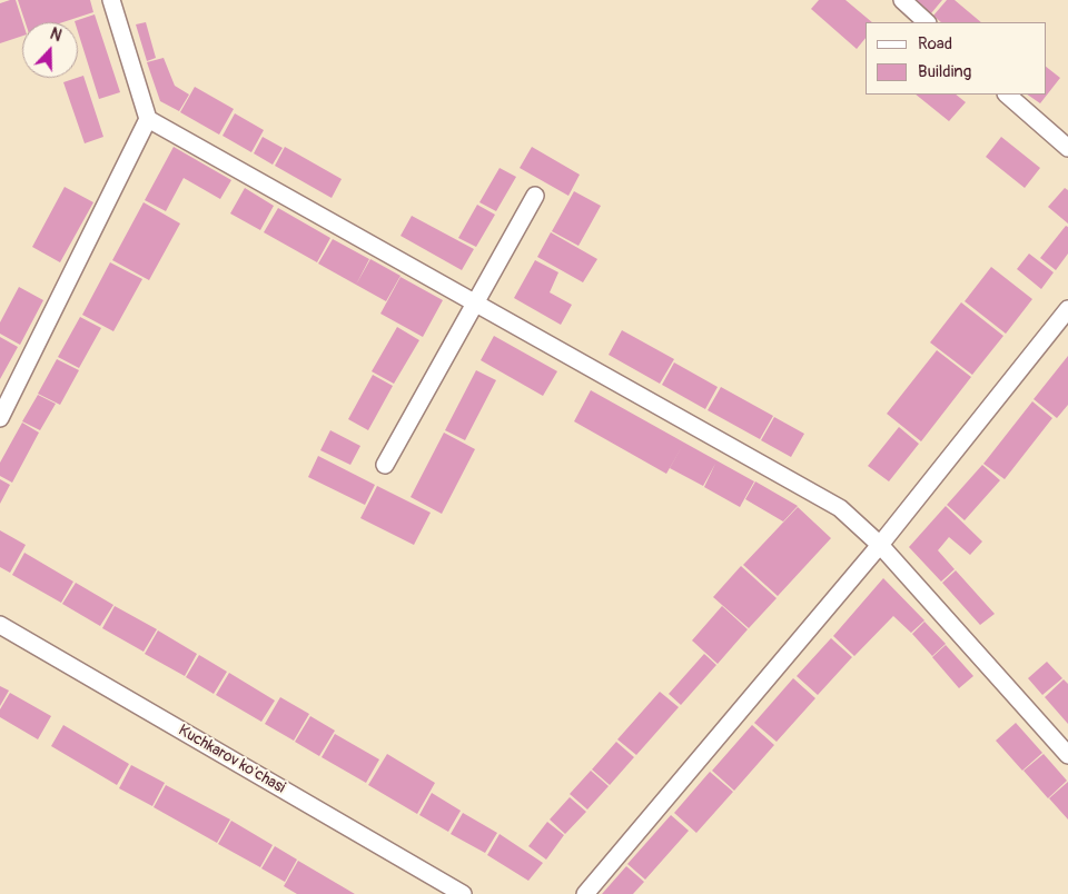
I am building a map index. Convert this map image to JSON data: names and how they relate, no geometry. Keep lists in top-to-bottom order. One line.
{"streets":{"street":["Kuchkarov ko'chasi"]},"legend":["Road","Building"],"north":"top"}
